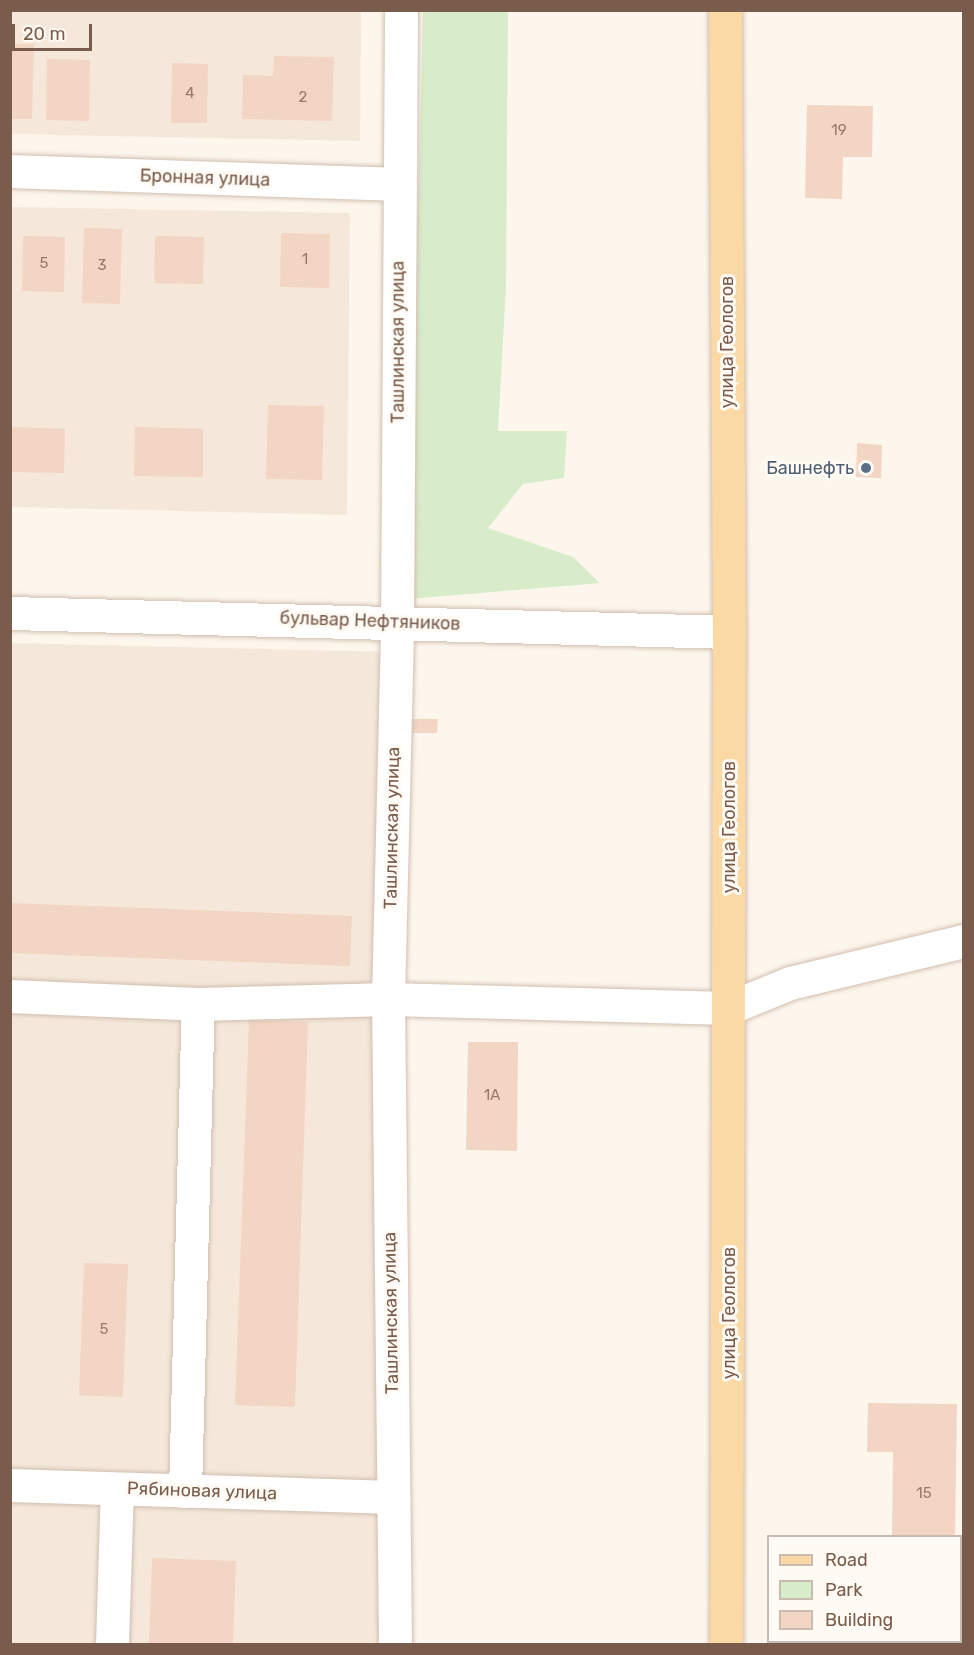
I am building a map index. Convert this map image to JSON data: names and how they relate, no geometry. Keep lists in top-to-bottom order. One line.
{"streets":{"main road":["улица Геологов"],"street":["Бронная улица","Ташлинская улица","бульвар Нефтяников","Рябиновая улица"]},"crossings":[["Бронная улица","Ташлинская улица"],["Ташлинская улица","бульвар Нефтяников"],["Ташлинская улица","Рябиновая улица"],["улица Геологов","бульвар Нефтяников"]],"places":["Башнефть"],"house_numbers":["4","2","19","1","5","3","1А","5","15"],"legend":["Road","Park","Building"],"scale_bar":"20 m"}
